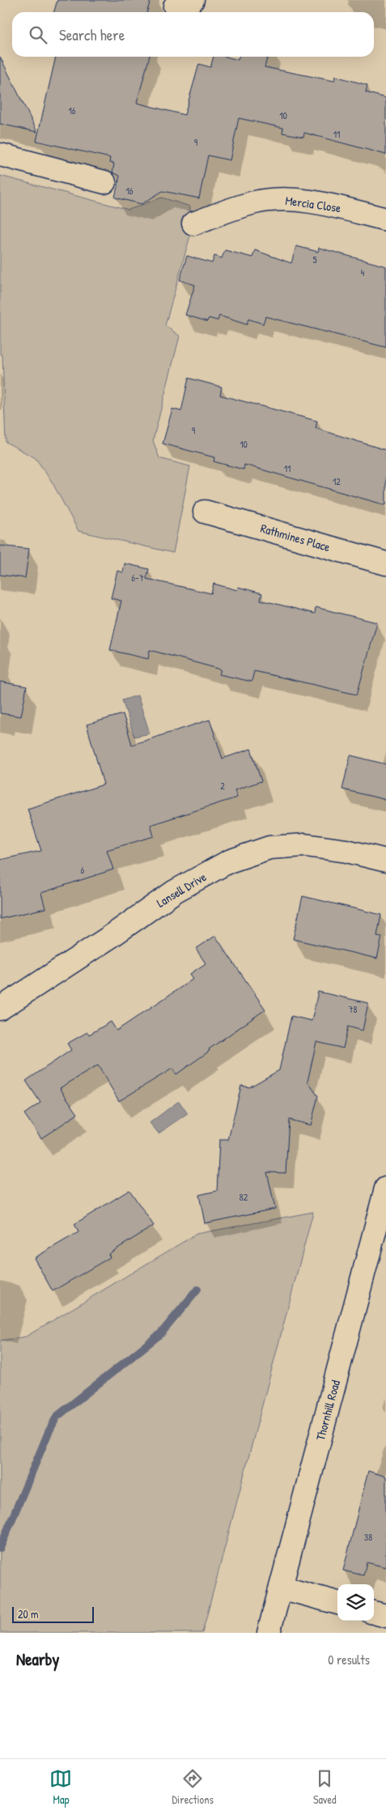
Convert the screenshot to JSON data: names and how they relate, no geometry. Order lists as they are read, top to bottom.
{
  "streets": {
    "street": [
      "Mercia Close",
      "Rathmines Place",
      "Lansell Drive",
      "Thornhill Road"
    ]
  },
  "house_numbers": [
    "16",
    "10",
    "11",
    "9",
    "16",
    "5",
    "4",
    "9",
    "10",
    "11",
    "12",
    "6-7",
    "2",
    "6",
    "78",
    "82",
    "38"
  ],
  "scale_bar": "20 m",
  "page": {
    "search": "Search here",
    "scale": "20 m",
    "heading": ["Nearby", "0 results"],
    "nav": ["Map", "Directions", "Saved"]
  }
}
